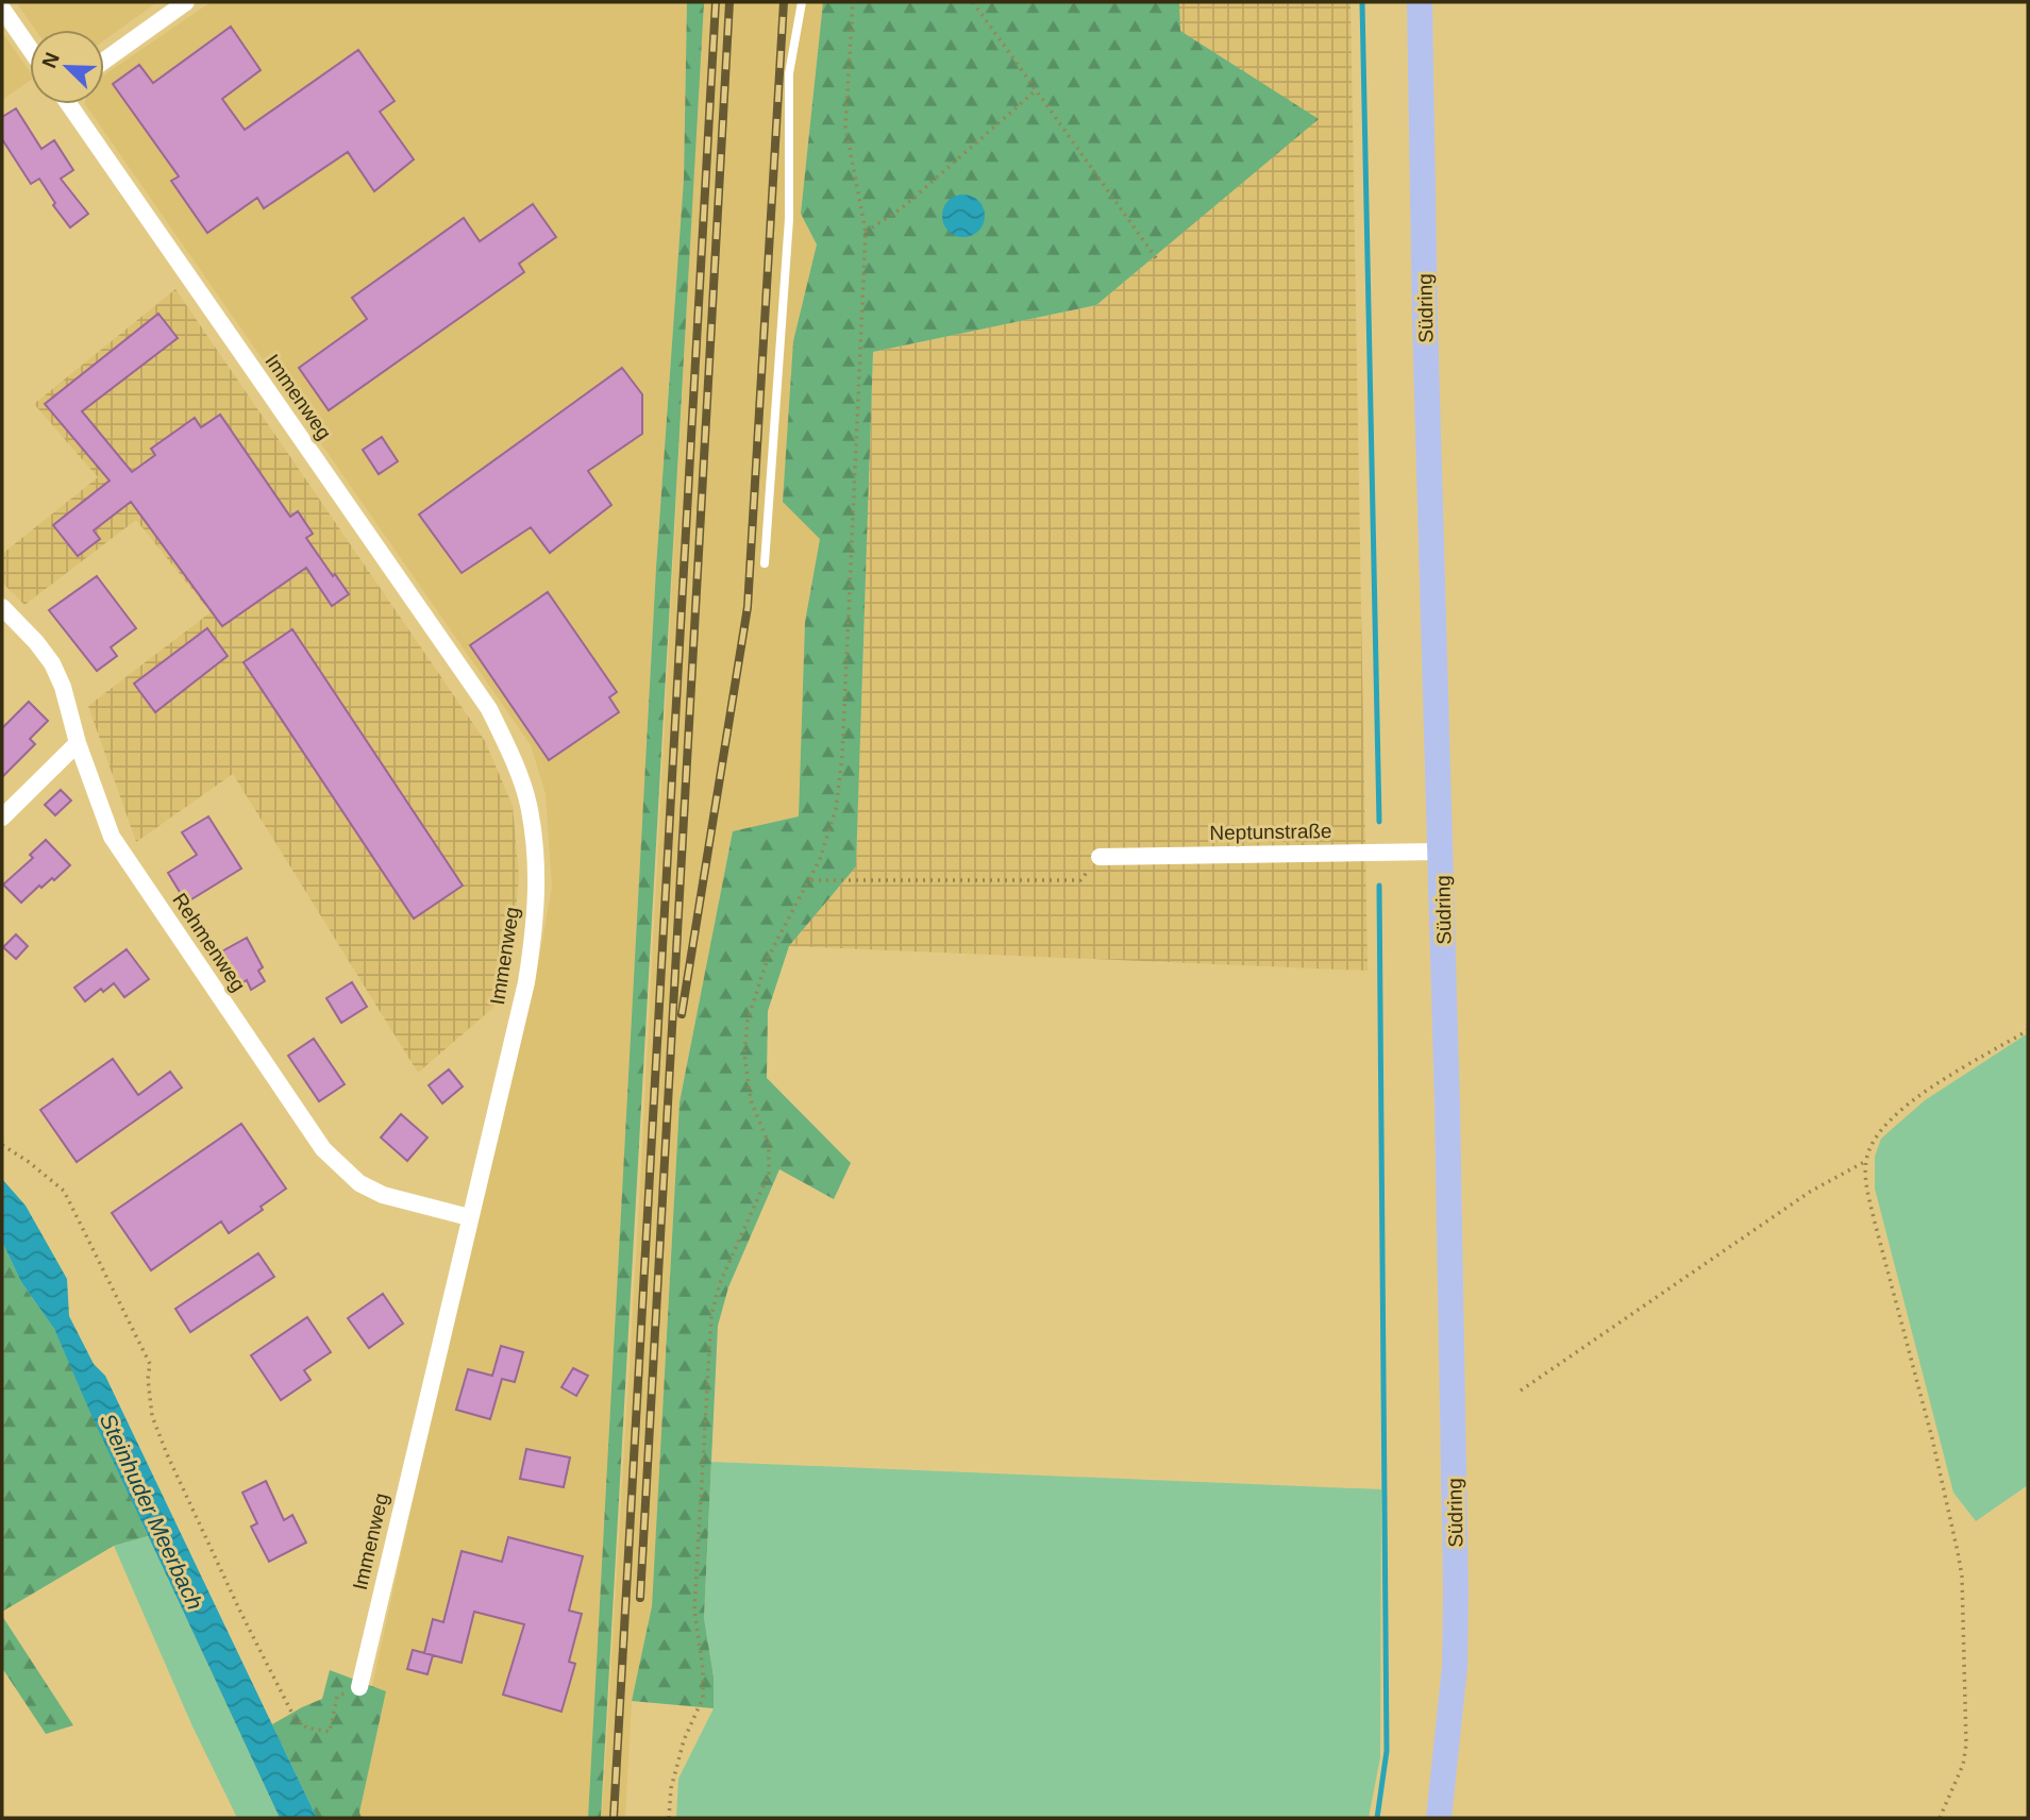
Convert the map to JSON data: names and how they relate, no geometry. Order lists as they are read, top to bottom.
{
  "streets": {
    "main road": ["Südring"],
    "street": ["Immenweg", "Neptunstraße", "Rehmenweg"]
  },
  "crossings": [
    ["Südring", "Neptunstraße"],
    ["Immenweg", "Rehmenweg"]
  ],
  "water": ["Steinhuder Meerbach"],
  "north": "top left"
}
